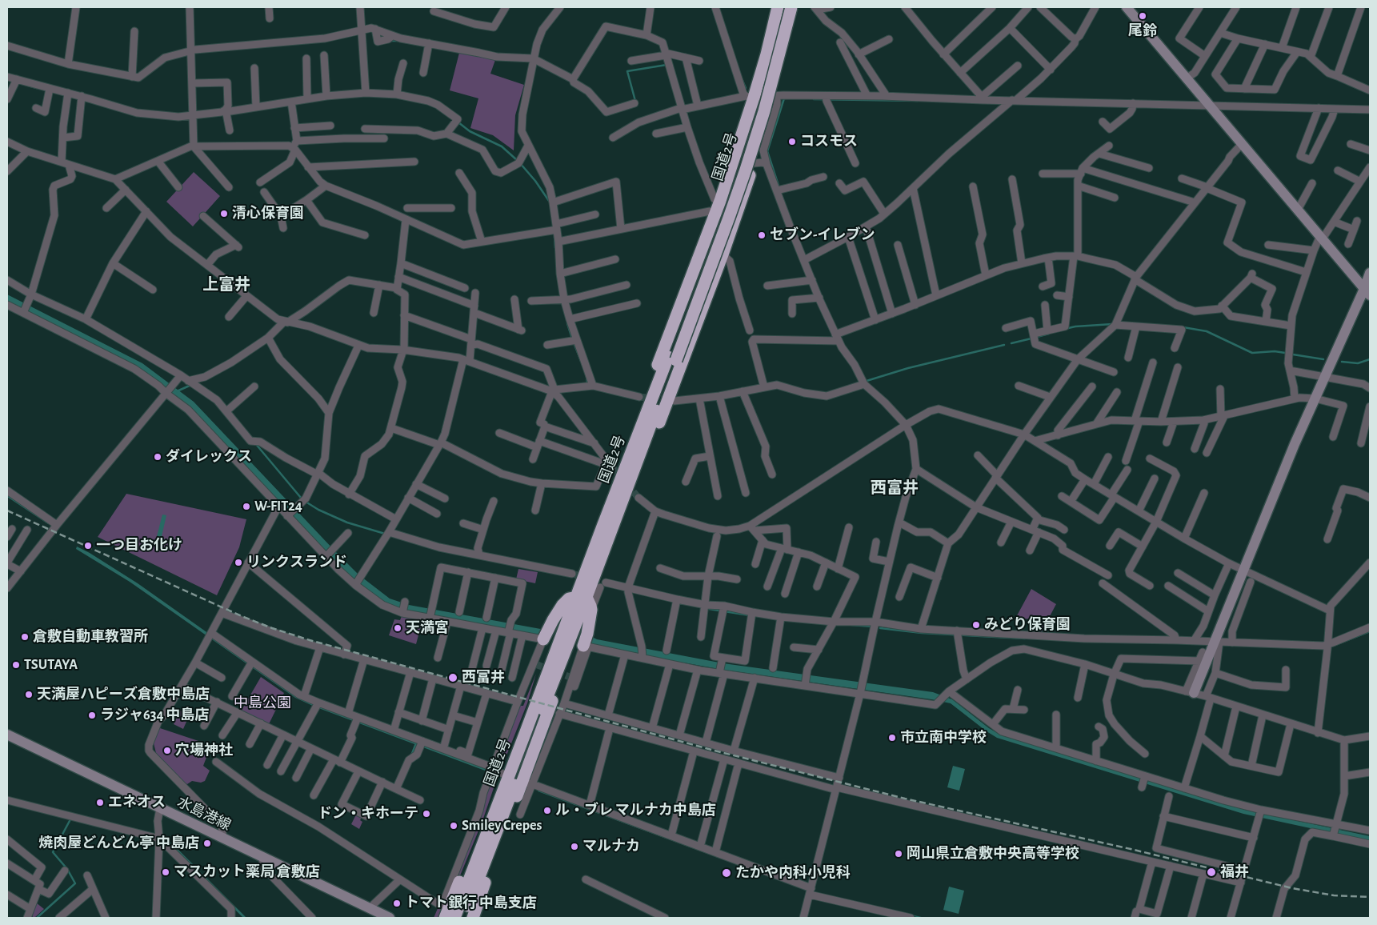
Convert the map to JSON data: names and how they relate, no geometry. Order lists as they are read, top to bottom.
{
  "streets": {
    "highway": ["国道2号"],
    "street": ["水島港線"]
  },
  "districts": ["上富井", "西富井"],
  "parks": ["中島公園"],
  "places": [
    "尾鈴",
    "コスモス",
    "清心保育園",
    "セブン-イレブン",
    "ダイレックス",
    "W-FIT24",
    "一つ目お化け",
    "リンクスランド",
    "みどり保育園",
    "天満宮",
    "倉敷自動車教習所",
    "TSUTAYA",
    "西富井",
    "天満屋ハピーズ倉敷中島店",
    "ラジャ634 中島店",
    "市立南中学校",
    "穴場神社",
    "エネオス",
    "ル・ブレ マルナカ中島店",
    "ドン・キホーテ",
    "Smiley Crepes",
    "焼肉屋どんどん亭 中島店",
    "マルナカ",
    "岡山県立倉敷中央高等学校",
    "マスカット薬局 倉敷店",
    "福井",
    "たかや内科小児科",
    "トマト銀行 中島支店"
  ]
}
